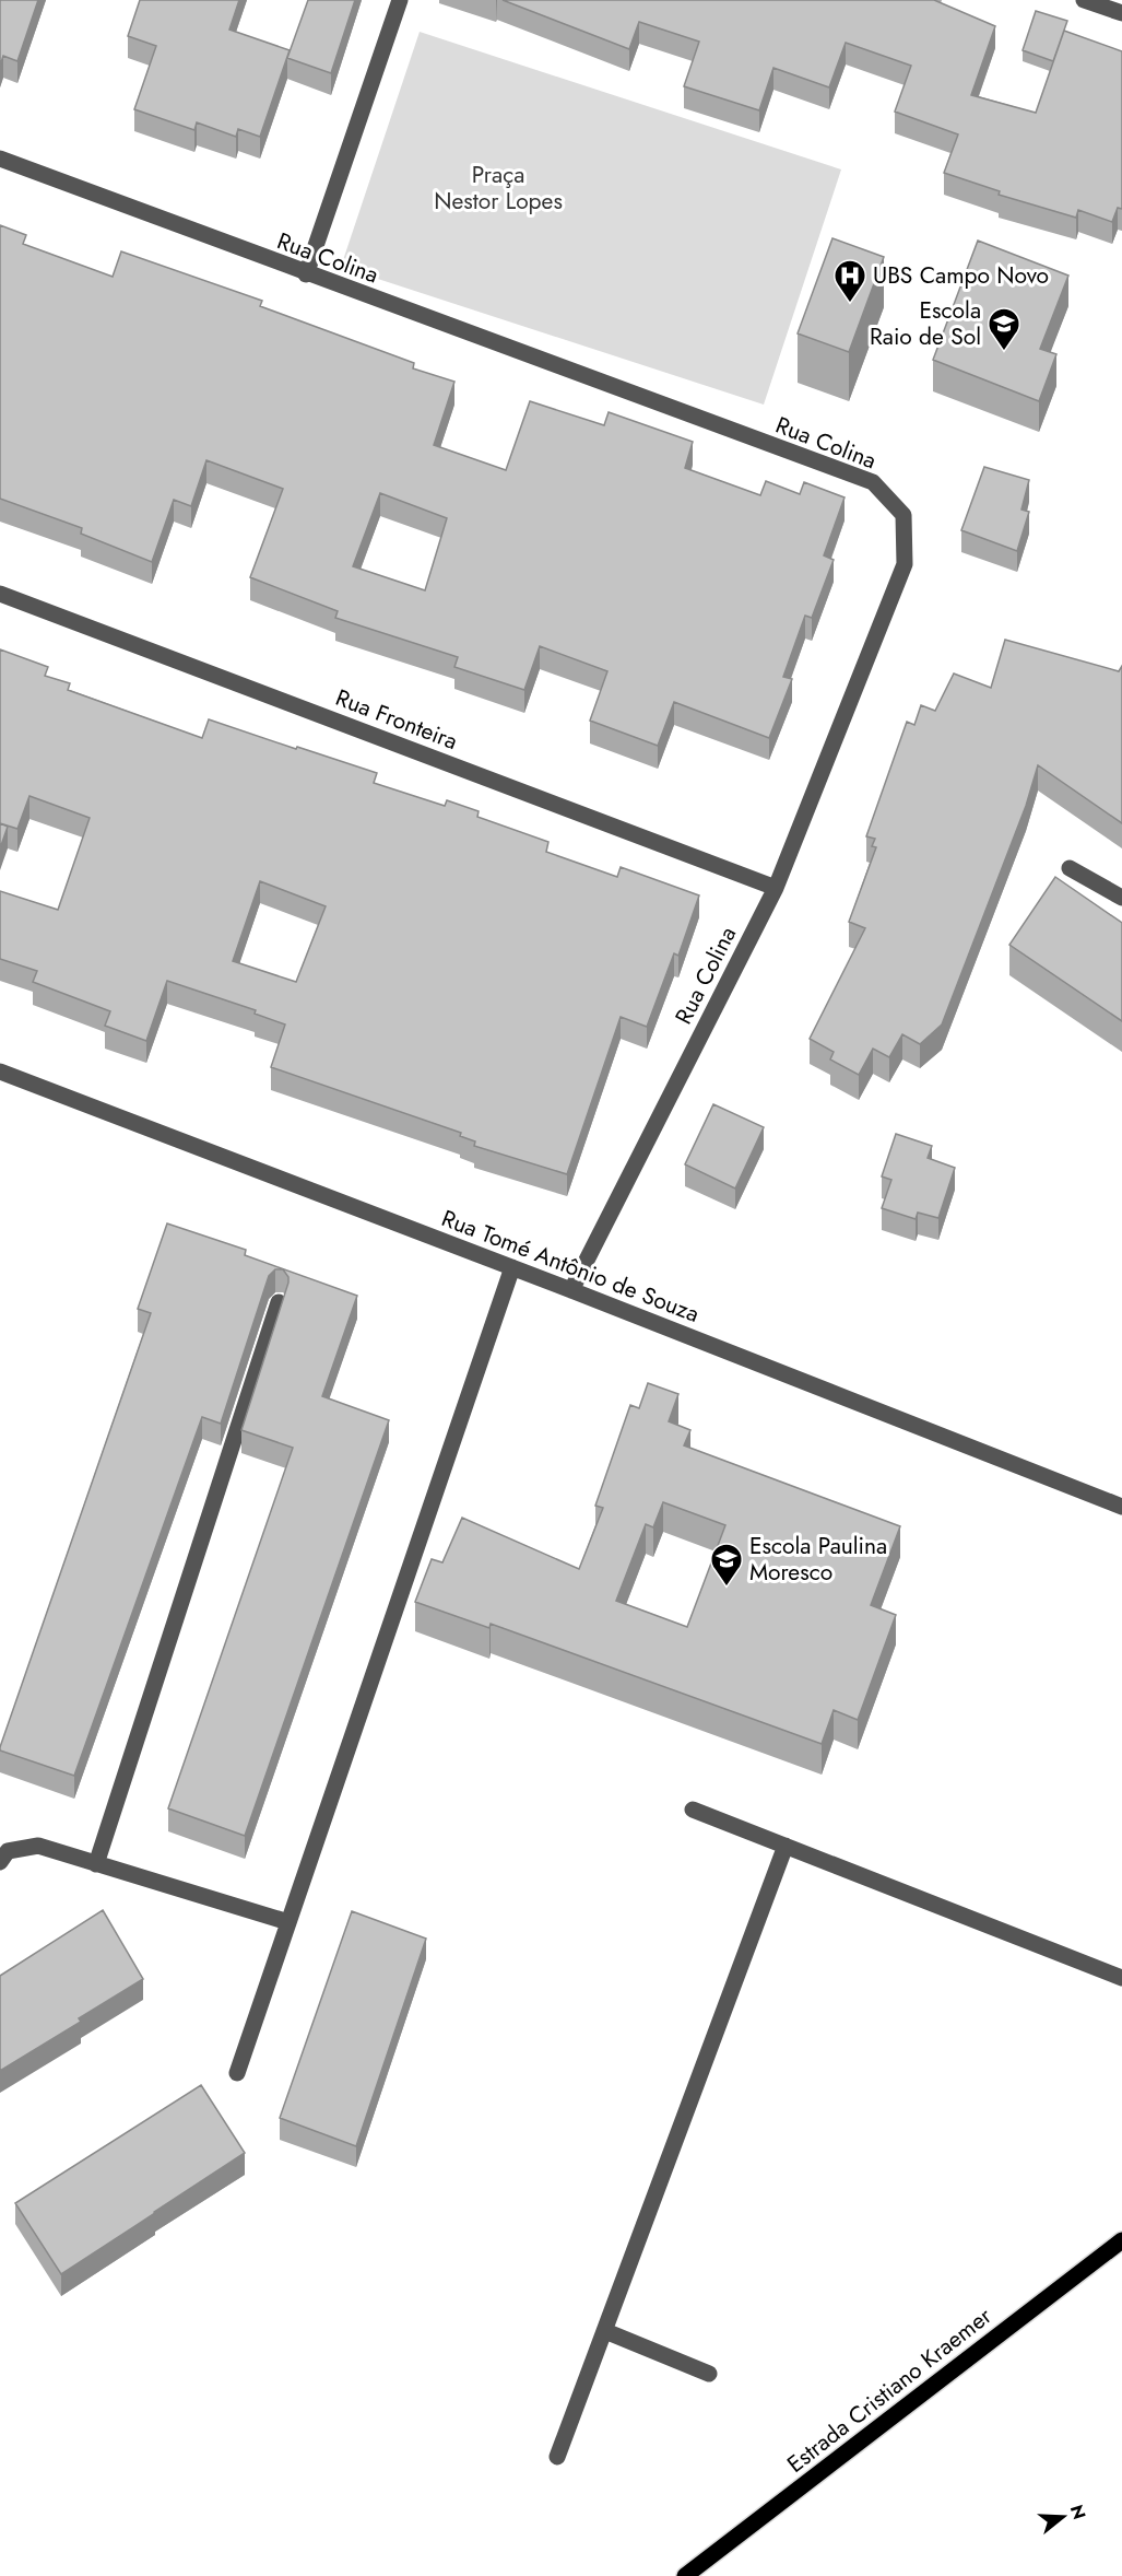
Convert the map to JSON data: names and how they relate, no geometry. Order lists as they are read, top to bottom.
{
  "streets": {
    "main road": ["Estrada Cristiano Kraemer"],
    "street": ["Rua Colina", "Rua Fronteira", "Rua Tomé Antônio de Souza"]
  },
  "crossings": [
    ["Rua Colina", "Rua Fronteira"],
    ["Rua Colina", "Rua Tomé Antônio de Souza"]
  ],
  "parks": ["Praça Nestor Lopes"],
  "places": {
    "hospital": ["UBS Campo Novo"],
    "school or university": ["Escola Raio de Sol", "Escola Paulina Moresco"]
  },
  "north": "right"
}
